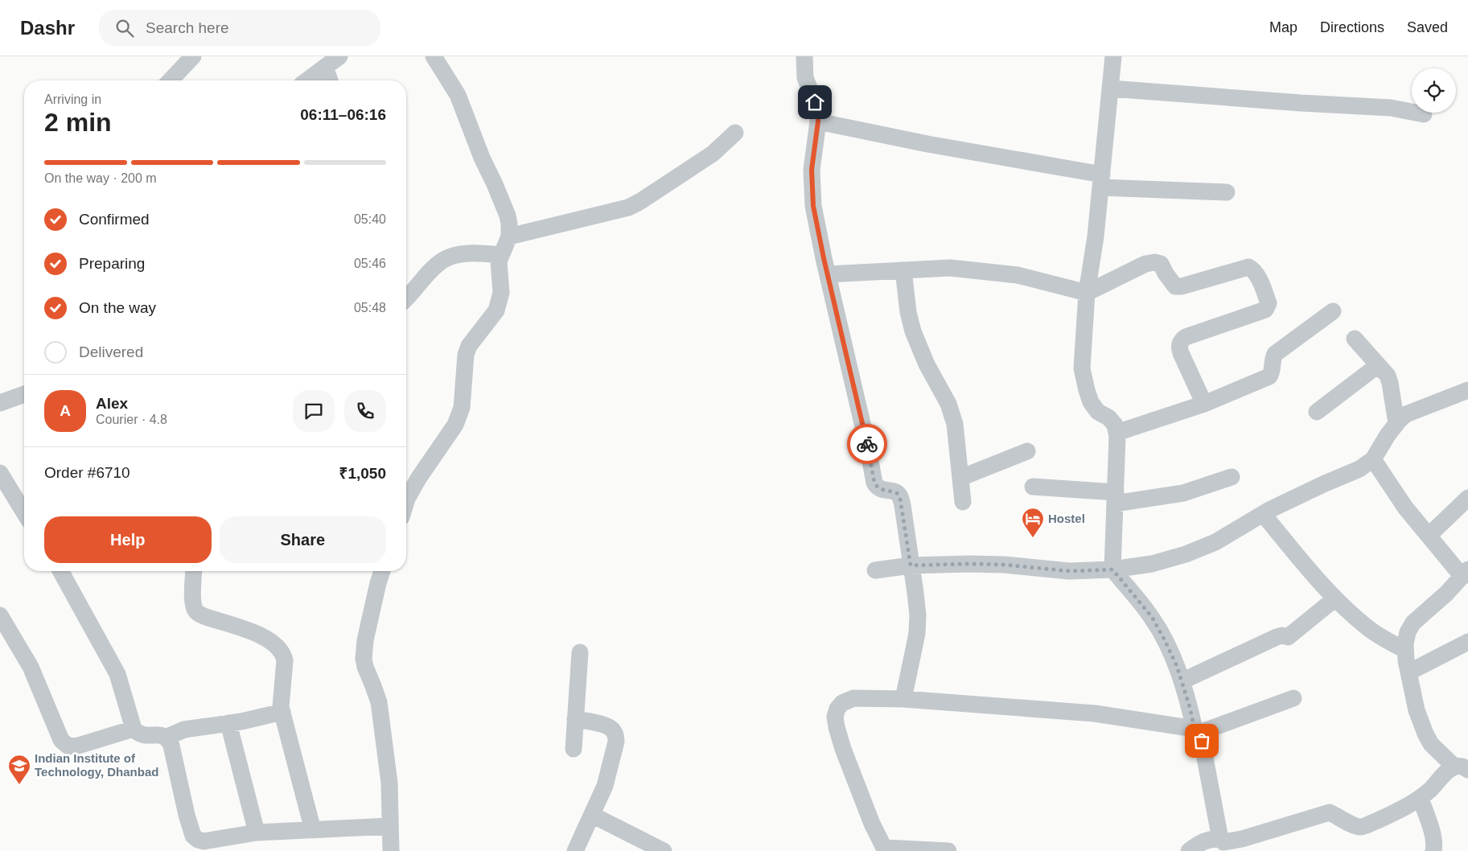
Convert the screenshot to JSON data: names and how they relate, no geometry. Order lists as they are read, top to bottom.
{
  "places": {
    "hotel": ["Hostel"],
    "school or university": ["Indian Institute of Technology, Dhanbad"]
  },
  "page": {
    "header": "Dashr",
    "search": "Search here",
    "nav": ["Map", "Directions", "Saved"],
    "heading": ["2 min", "Arriving in", "06:11–06:16"],
    "panel": [
      "Alex",
      "Courier · 4.8",
      "Order #6710",
      "₹1,050"
    ],
    "bar": "On the way · 200 m",
    "list": [
      ["Confirmed", "05:40"],
      ["Preparing", "05:46"],
      ["On the way", "05:48"],
      "Delivered"
    ],
    "round": "A",
    "buttons": ["Help", "Share"]
  }
}
